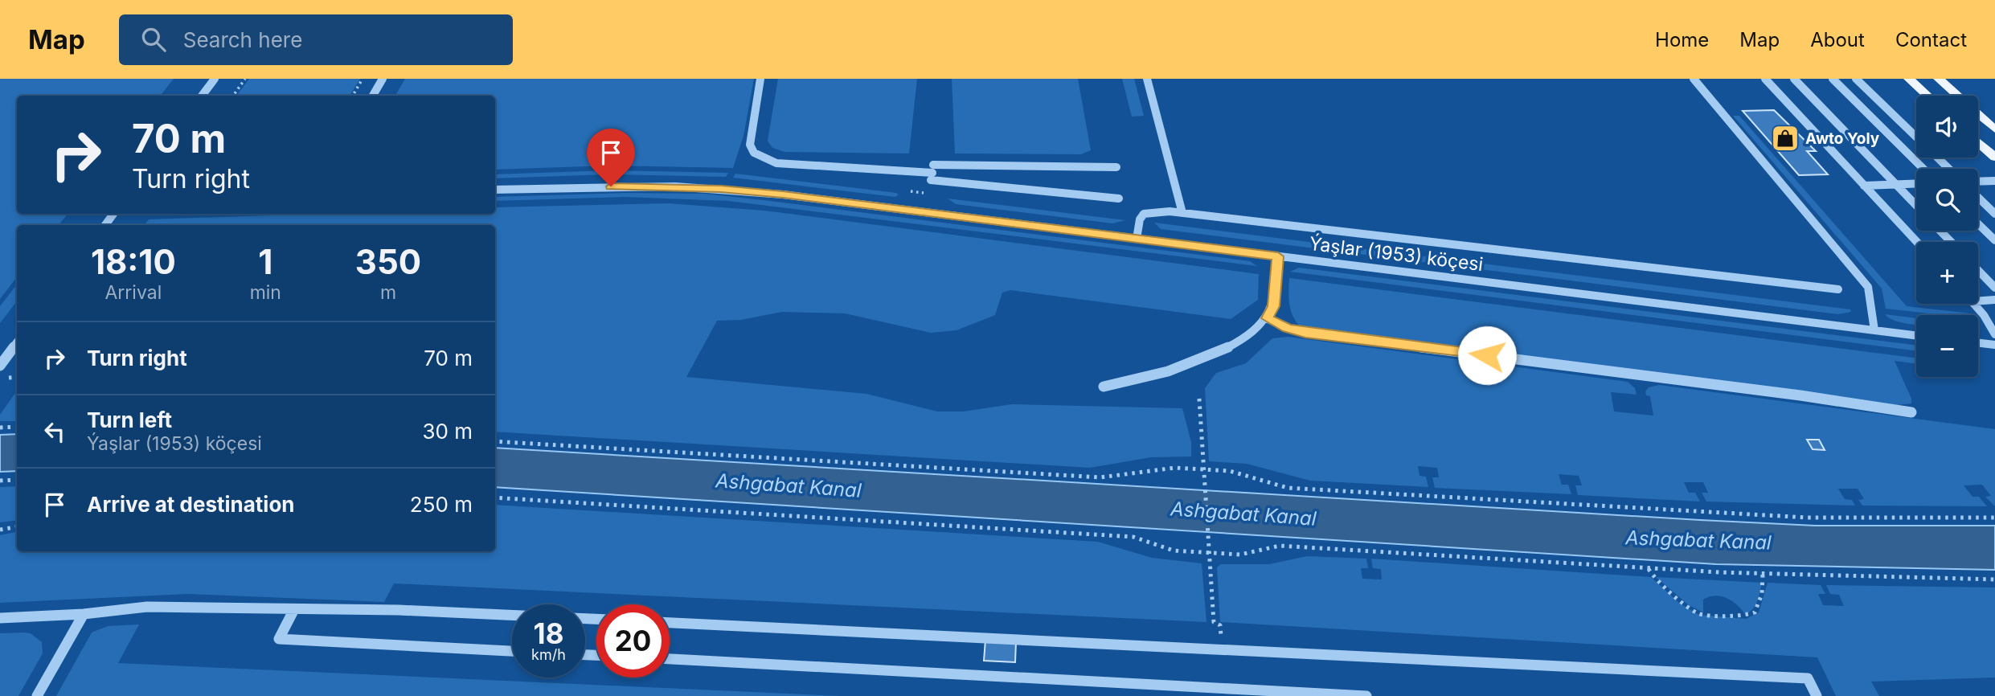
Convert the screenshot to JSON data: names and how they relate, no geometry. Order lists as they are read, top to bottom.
{
  "streets": {
    "street": ["Ýaşlar (1953) köçesi"]
  },
  "water": ["Ashgabat Kanal"],
  "places": {
    "shop": ["Awto Yoly"]
  },
  "page": {
    "header": "Map",
    "search": "Search here",
    "nav": [
      "Home",
      "Map",
      "About",
      "Contact"
    ],
    "map_buttons": ["+", "−"],
    "turn": ["70 m", "Turn right"],
    "eta": [
      "18:10",
      "Arrival",
      "1",
      "min",
      "350",
      "m"
    ],
    "list": [
      {
        "name": "Turn right",
        "value": "70 m"
      },
      {
        "name": "Turn left",
        "note": "Ýaşlar (1953) köçesi",
        "value": "30 m"
      },
      {
        "name": "Arrive at destination",
        "value": "250 m"
      }
    ],
    "speed": "18 km/h",
    "limit": "20"
  }
}
